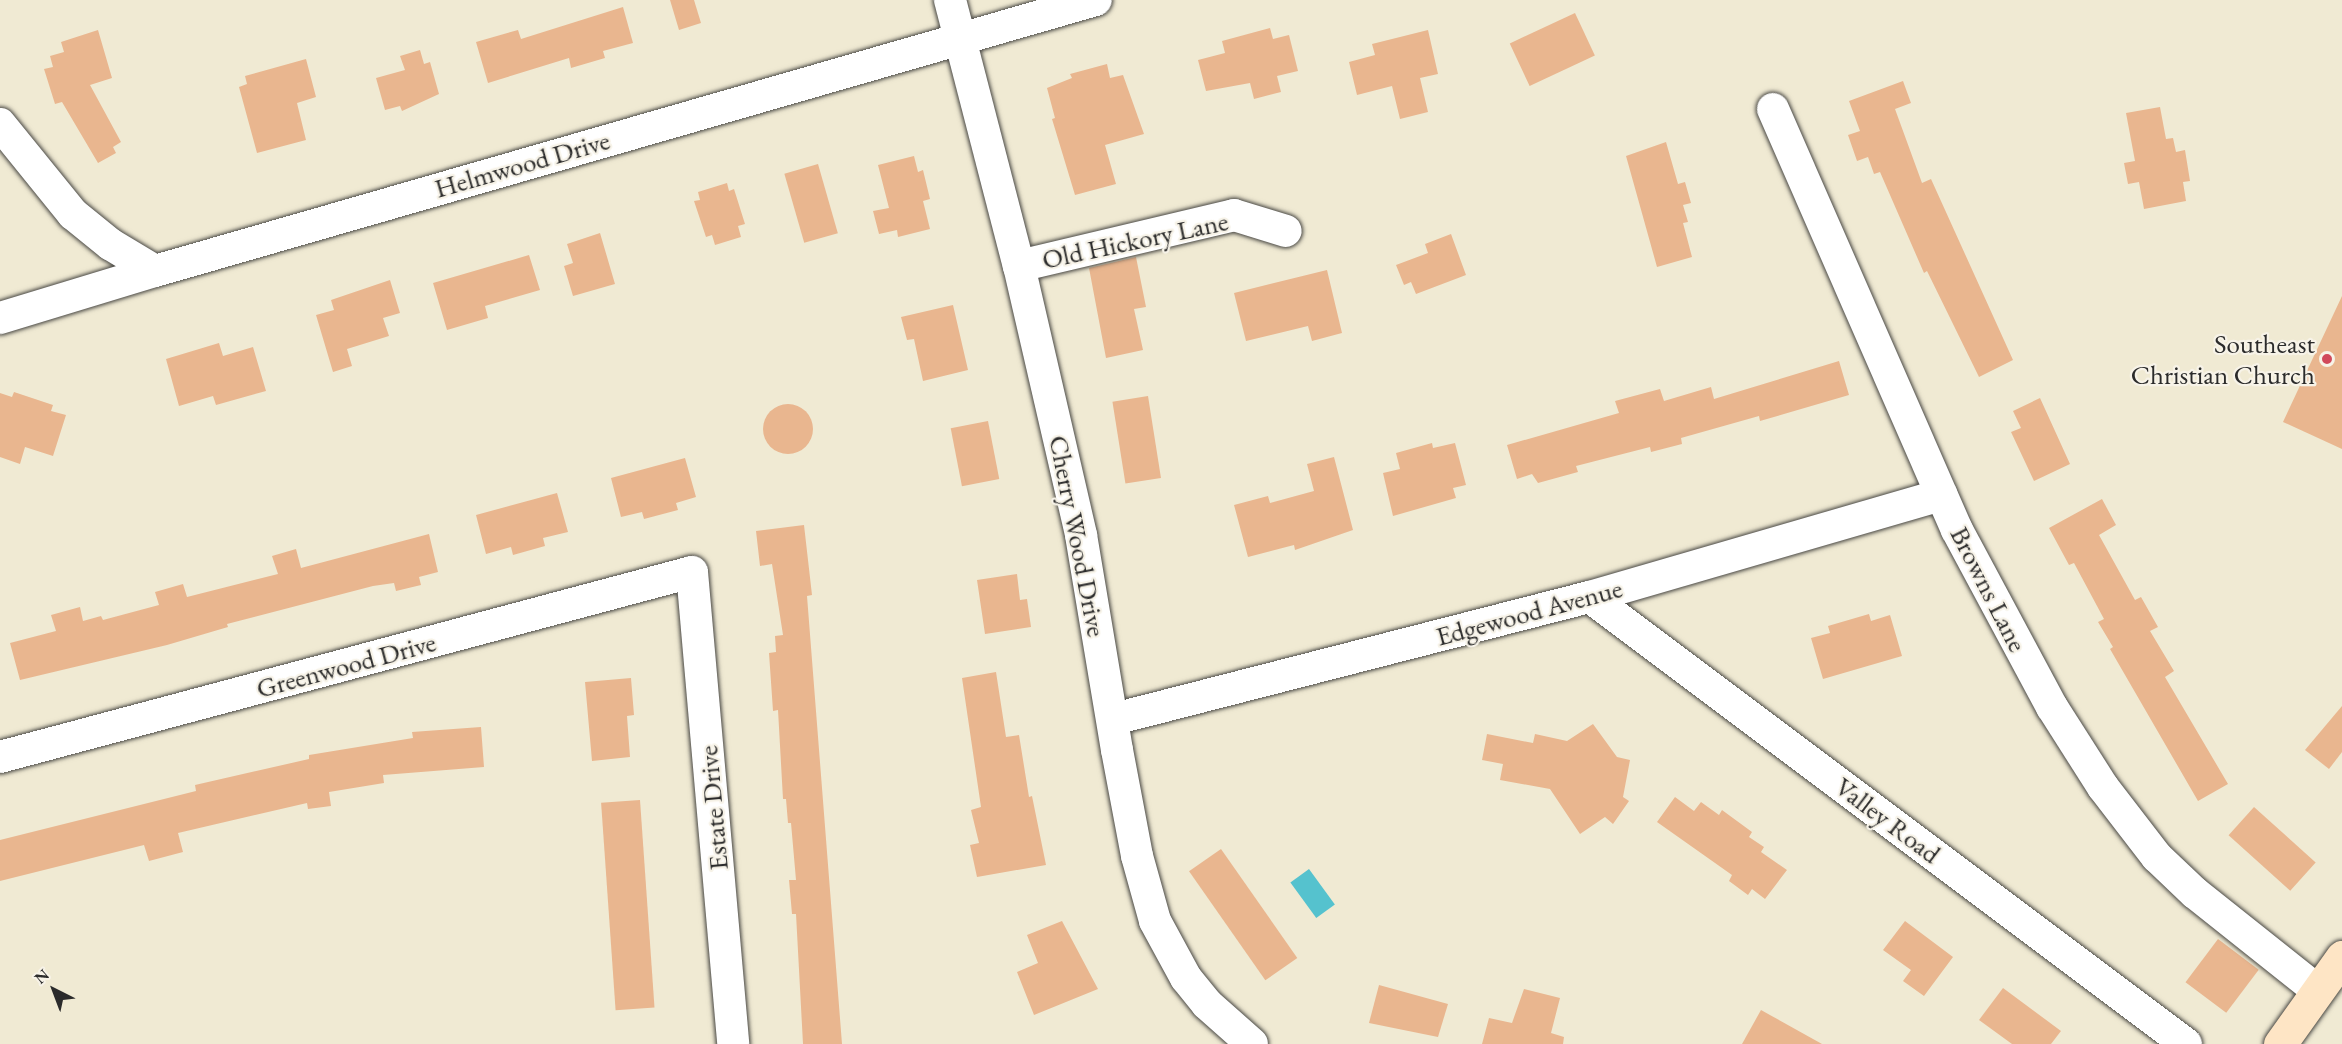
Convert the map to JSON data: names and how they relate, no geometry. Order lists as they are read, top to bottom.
{
  "streets": {
    "street": [
      "Helmwood Drive",
      "Old Hickory Lane",
      "Cherry Wood Drive",
      "Browns Lane",
      "Edgewood Avenue",
      "Greenwood Drive",
      "Estate Drive",
      "Valley Road"
    ]
  },
  "crossings": [
    ["Helmwood Drive", "Cherry Wood Drive"],
    ["Old Hickory Lane", "Cherry Wood Drive"],
    ["Cherry Wood Drive", "Edgewood Avenue"],
    ["Browns Lane", "Edgewood Avenue"],
    ["Edgewood Avenue", "Valley Road"],
    ["Greenwood Drive", "Estate Drive"]
  ],
  "places": ["Southeast Christian Church"],
  "north": "top left"
}
